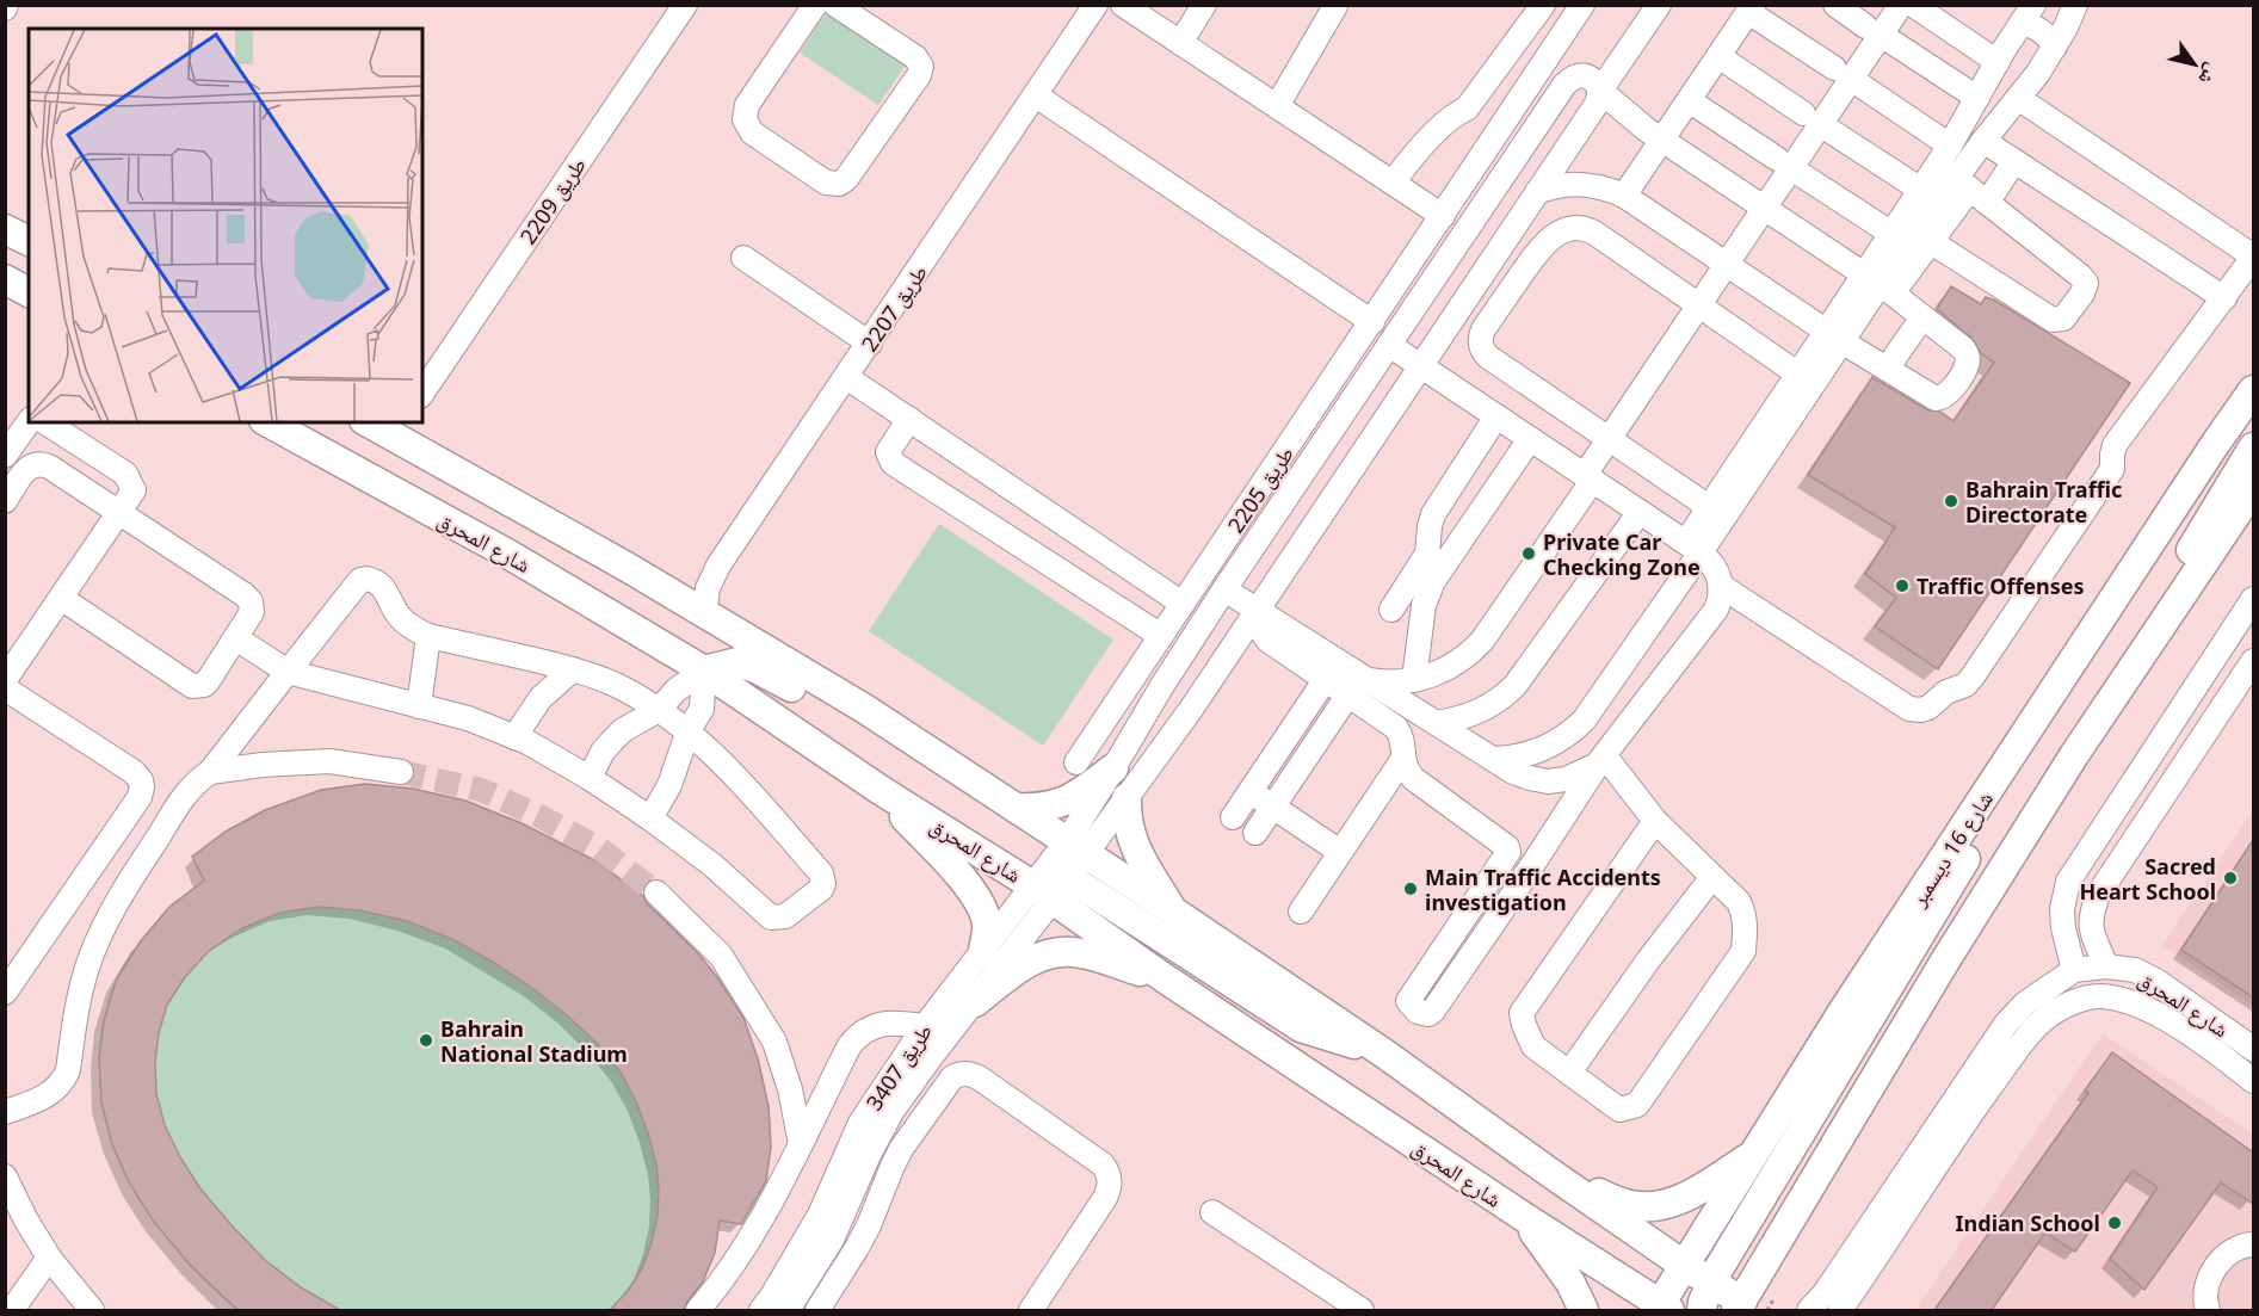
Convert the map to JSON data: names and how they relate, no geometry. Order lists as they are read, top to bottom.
{
  "streets": {
    "main road": ["شارع المحرق", "شارع 16 ديسمبر"],
    "street": [
      "طريق 2209",
      "طريق 2207",
      "طريق 2205",
      "طريق 3407"
    ]
  },
  "crossings": [
    ["شارع المحرق", "شارع 16 ديسمبر"],
    ["شارع المحرق", "طريق 3407"]
  ],
  "places": [
    "Bahrain Traffic Directorate",
    "Private Car Checking Zone",
    "Traffic Offenses",
    "Sacred Heart School",
    "Main Traffic Accidents investigation",
    "Bahrain National Stadium",
    "Indian School"
  ],
  "north": "bottom right"
}
